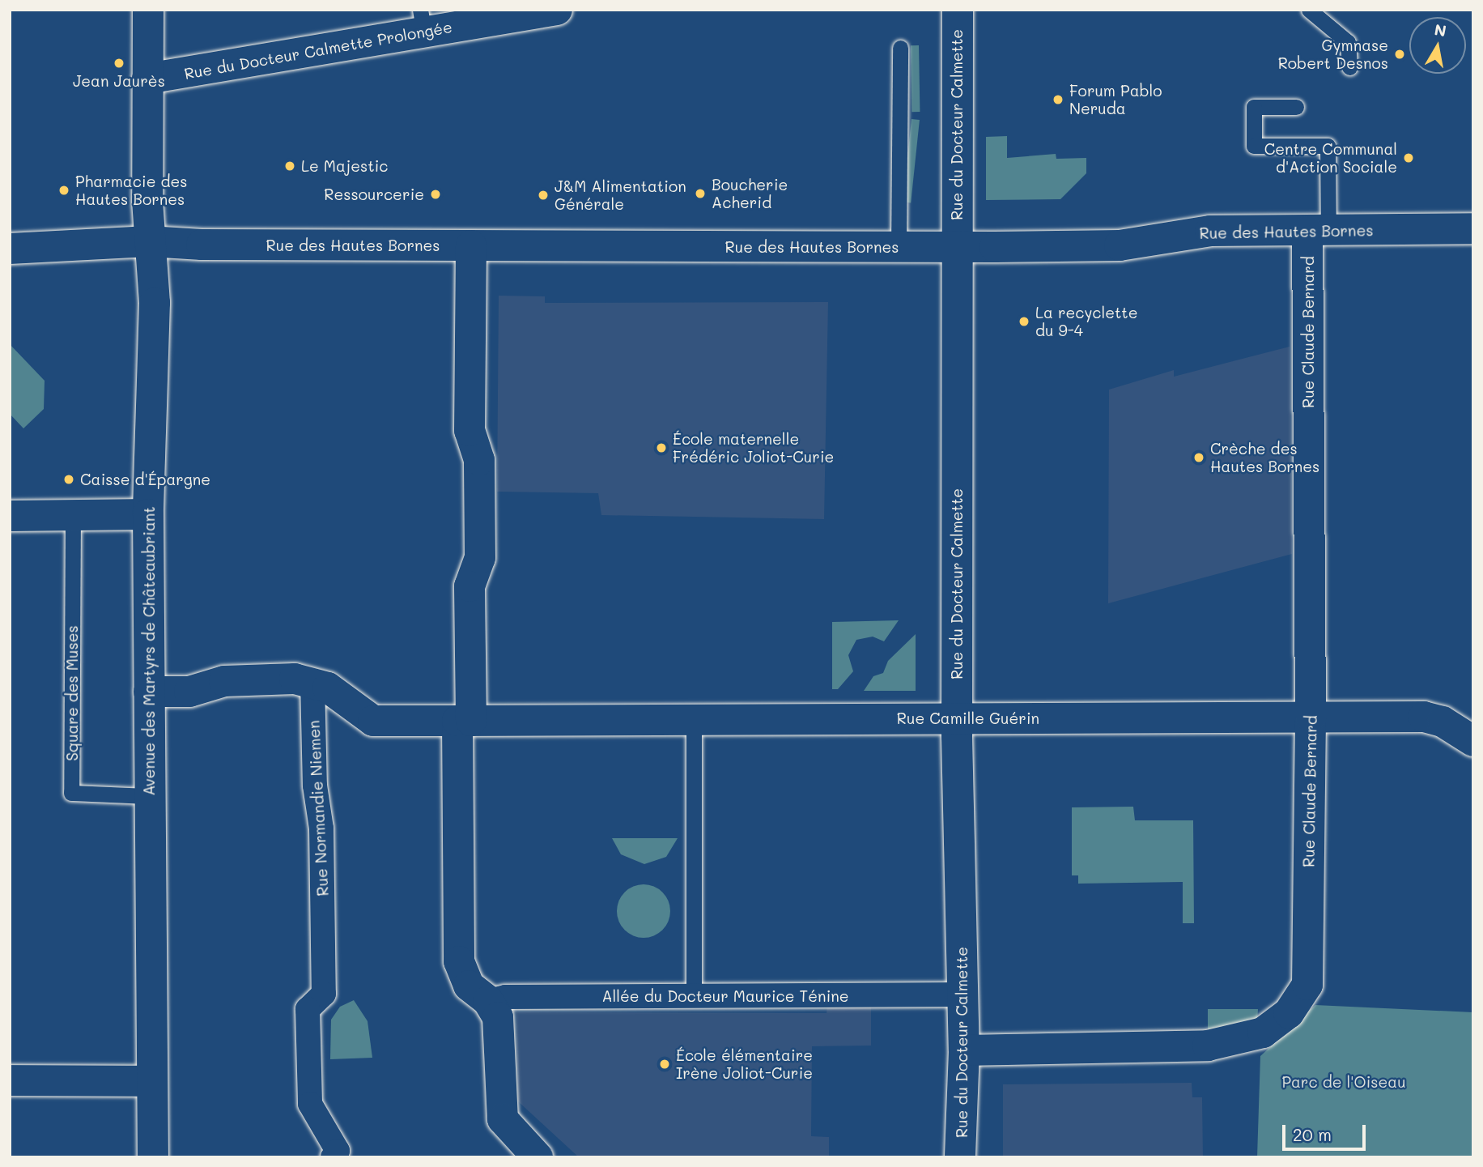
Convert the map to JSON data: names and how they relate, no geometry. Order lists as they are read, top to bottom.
{
  "streets": {
    "street": [
      "Rue du Docteur Calmette Prolongée",
      "Rue du Docteur Calmette",
      "Rue des Hautes Bornes",
      "Rue Claude Bernard",
      "Avenue des Martyrs de Châteaubriant",
      "Rue Camille Guérin",
      "Rue Normandie Niemen",
      "Allée du Docteur Maurice Ténine"
    ],
    "lane": ["Square des Muses"]
  },
  "crossings": [
    ["Rue du Docteur Calmette Prolongée", "Avenue des Martyrs de Châteaubriant"],
    ["Rue du Docteur Calmette", "Rue des Hautes Bornes"],
    ["Rue du Docteur Calmette", "Rue Claude Bernard"],
    ["Rue du Docteur Calmette", "Rue Camille Guérin"],
    ["Rue du Docteur Calmette", "Allée du Docteur Maurice Ténine"],
    ["Rue des Hautes Bornes", "Rue Claude Bernard"],
    ["Rue des Hautes Bornes", "Avenue des Martyrs de Châteaubriant"],
    ["Rue Claude Bernard", "Rue Camille Guérin"],
    ["Avenue des Martyrs de Châteaubriant", "Square des Muses"],
    ["Rue Camille Guérin", "Rue Normandie Niemen"]
  ],
  "parks": ["Parc de l'Oiseau"],
  "places": [
    "Gymnase Robert Desnos",
    "Jean Jaurès",
    "Forum Pablo Neruda",
    "Centre Communal d'Action Sociale",
    "Le Majestic",
    "Pharmacie des Hautes Bornes",
    "Boucherie Acherid",
    "Ressourcerie",
    "J&M Alimentation Générale",
    "La recyclette du 9-4",
    "École maternelle Frédéric Joliot-Curie",
    "Crèche des Hautes Bornes",
    "Caisse d'Épargne",
    "École élémentaire Irène Joliot-Curie"
  ],
  "scale_bar": "20 m",
  "north": "top"
}
